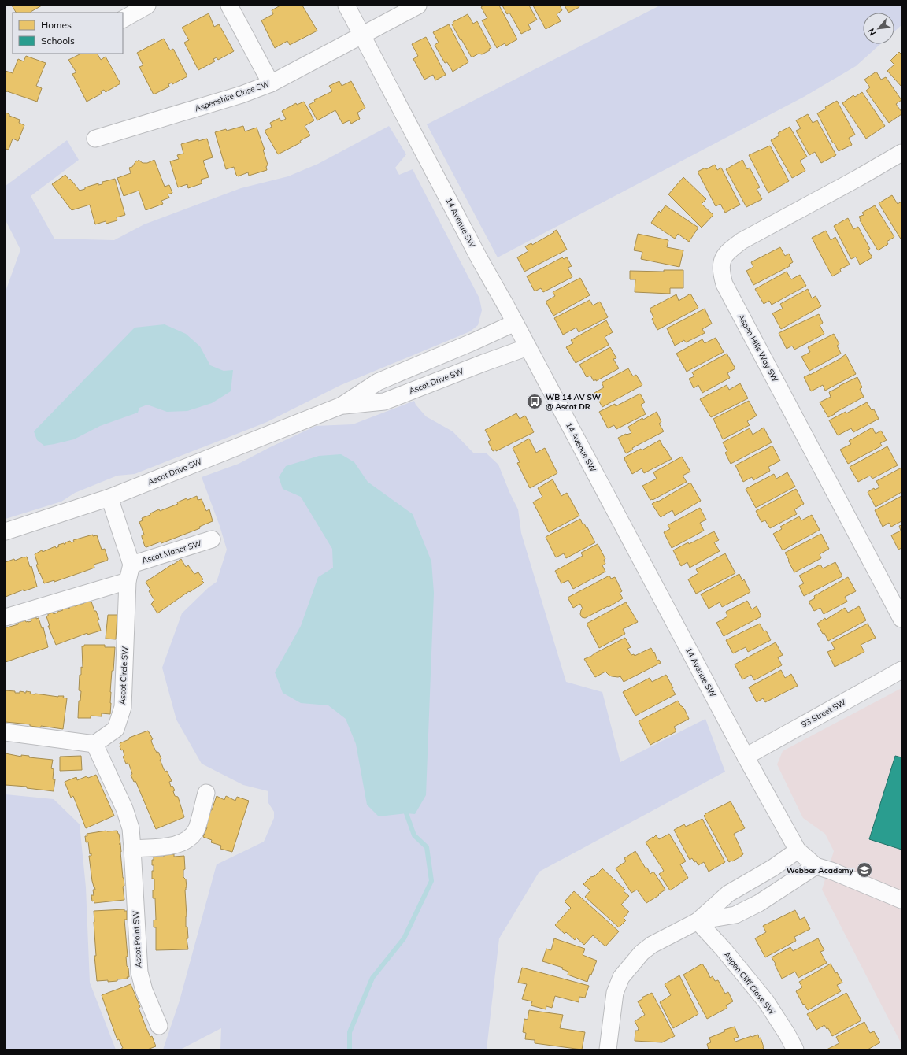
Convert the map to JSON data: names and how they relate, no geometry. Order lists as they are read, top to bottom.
{
  "streets": {
    "street": [
      "Aspenshire Close SW",
      "14 Avenue SW",
      "Aspen Hills Way SW",
      "Ascot Drive SW",
      "Ascot Manor SW",
      "Ascot Circle SW",
      "93 Street SW",
      "Ascot Point SW",
      "Aspen Cliff Close SW"
    ]
  },
  "crossings": [
    ["Aspenshire Close SW", "14 Avenue SW"],
    ["14 Avenue SW", "Ascot Drive SW"],
    ["14 Avenue SW", "93 Street SW"],
    ["Ascot Manor SW", "Ascot Circle SW"],
    ["Ascot Circle SW", "Ascot Point SW"]
  ],
  "places": {
    "bus stop": ["WB 14 AV SW @ Ascot DR"],
    "school or university": ["Webber Academy"]
  },
  "legend": ["Homes", "Schools"],
  "north": "bottom left"
}
